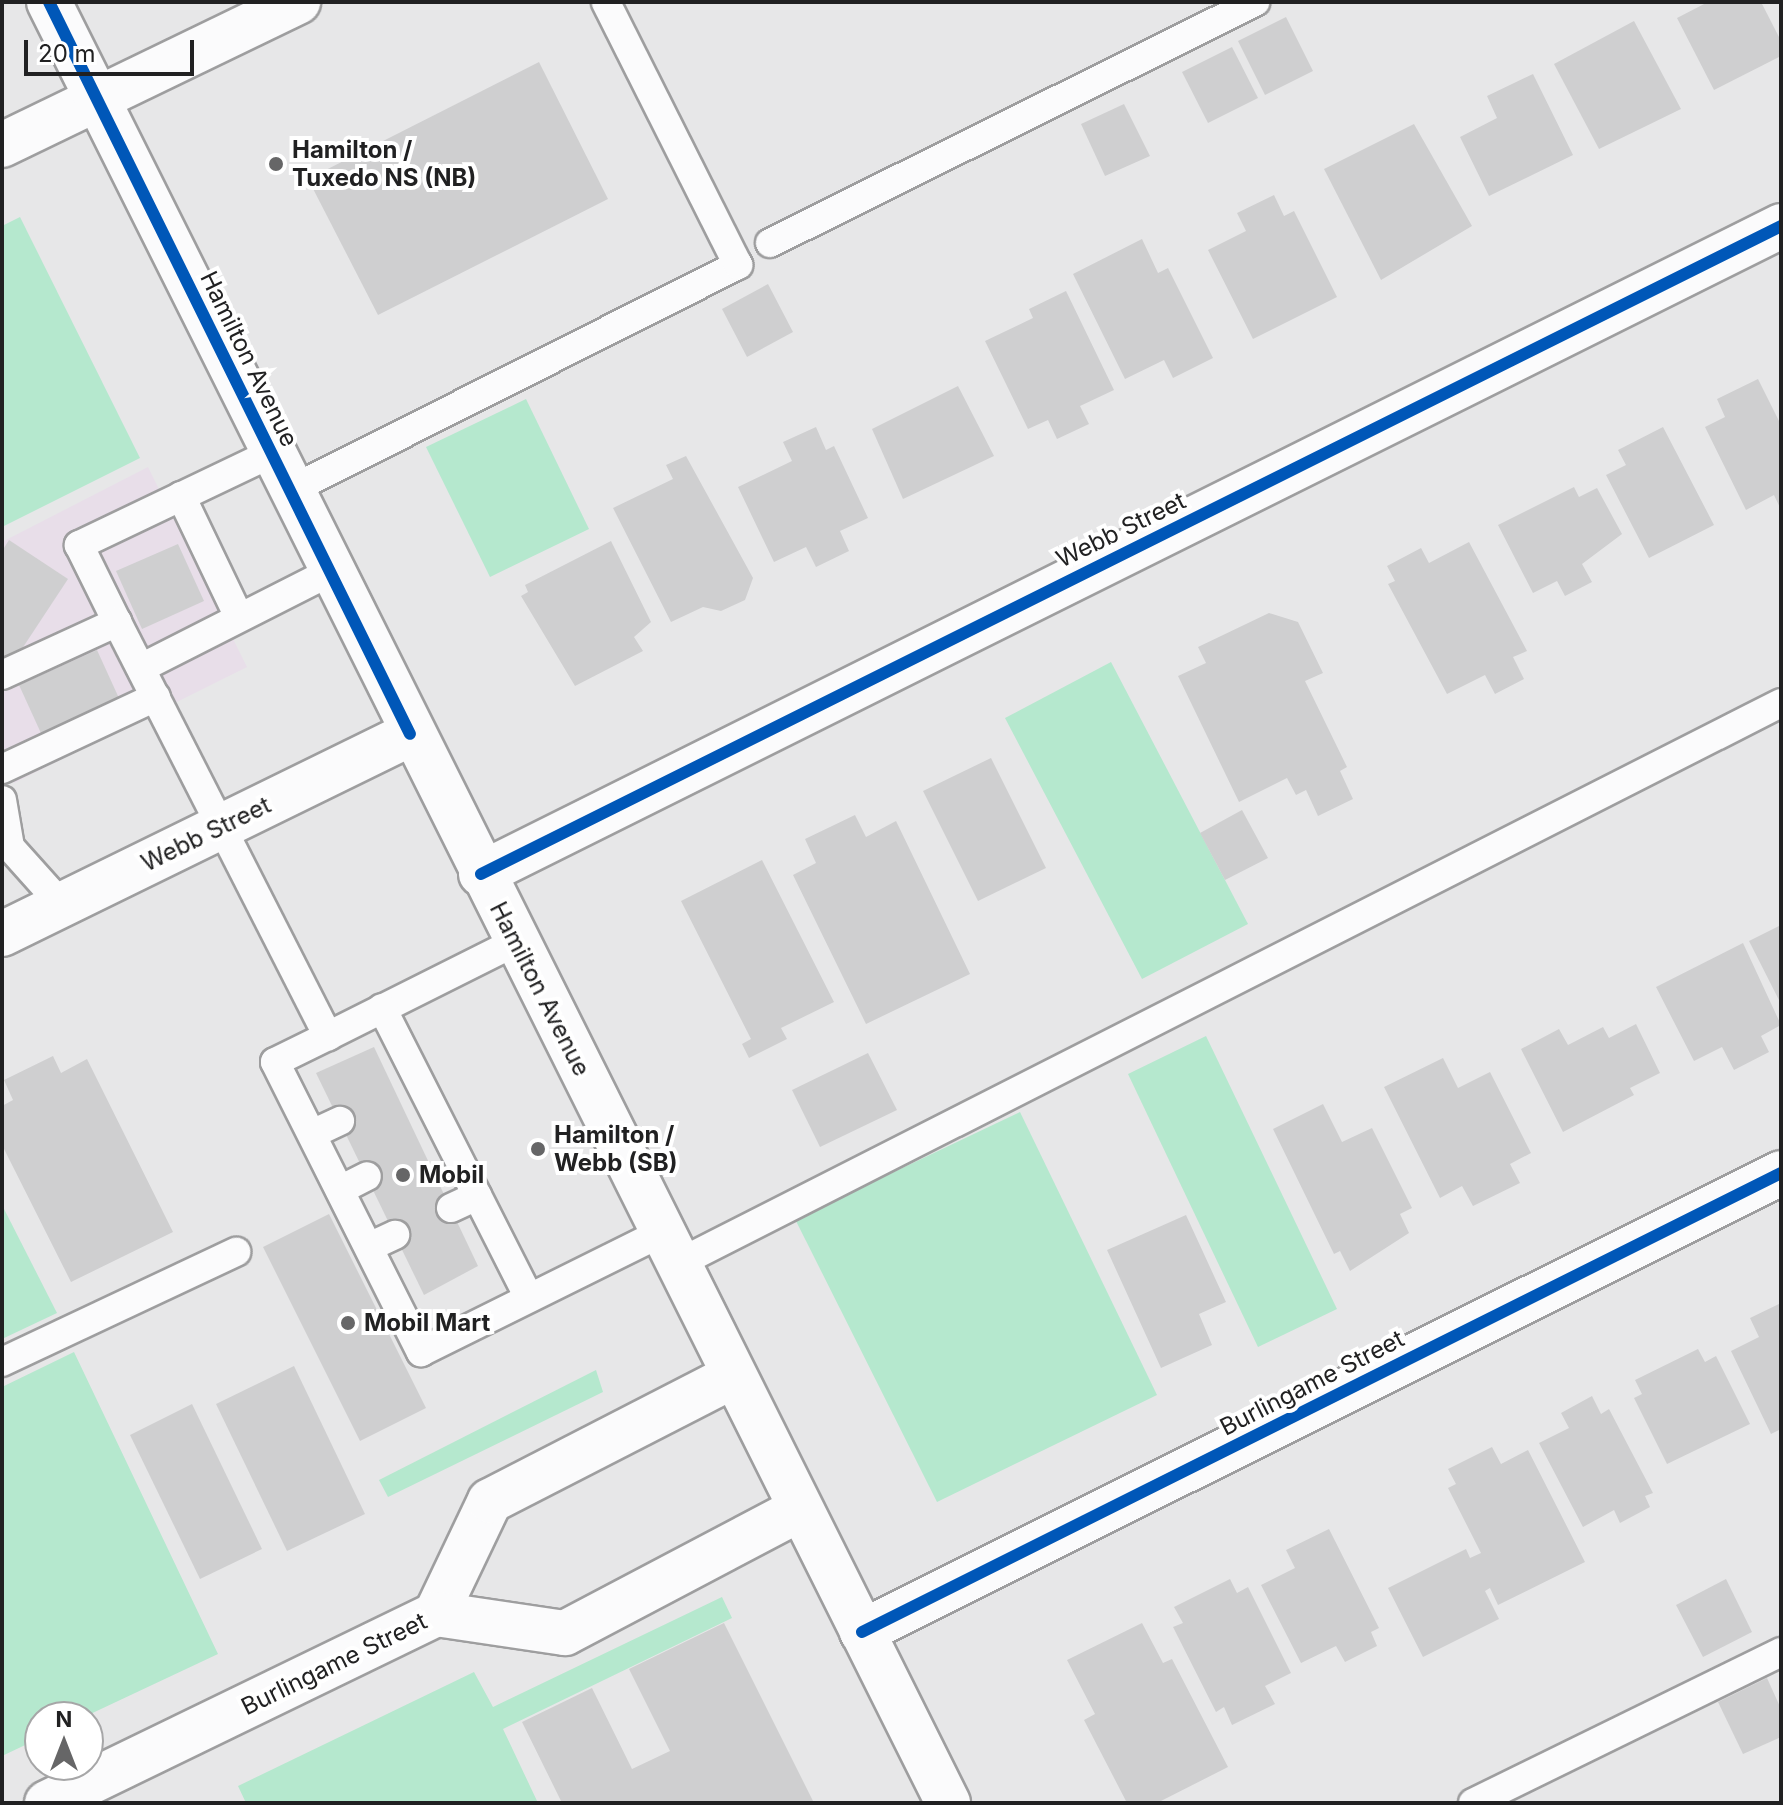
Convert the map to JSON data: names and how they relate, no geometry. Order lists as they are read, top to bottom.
{
  "streets": {
    "street": ["Hamilton Avenue", "Webb Street", "Burlingame Street"]
  },
  "crossings": [
    ["Hamilton Avenue", "Webb Street"],
    ["Hamilton Avenue", "Burlingame Street"]
  ],
  "places": [
    "Hamilton / Tuxedo NS (NB)",
    "Hamilton / Webb (SB)",
    "Mobil",
    "Mobil Mart"
  ],
  "scale_bar": "20 m",
  "north": "top"
}
